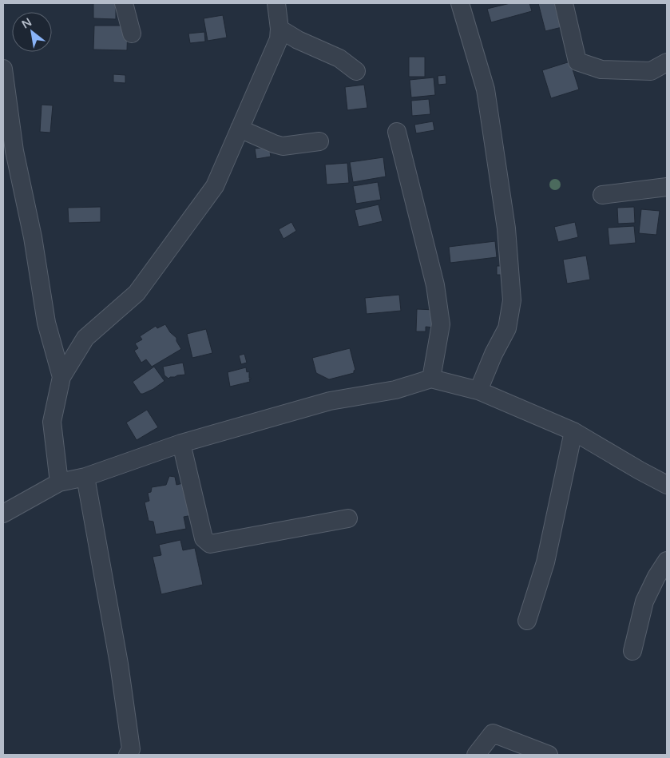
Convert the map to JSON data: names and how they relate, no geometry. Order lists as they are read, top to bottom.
{
  "north": "top left"
}
